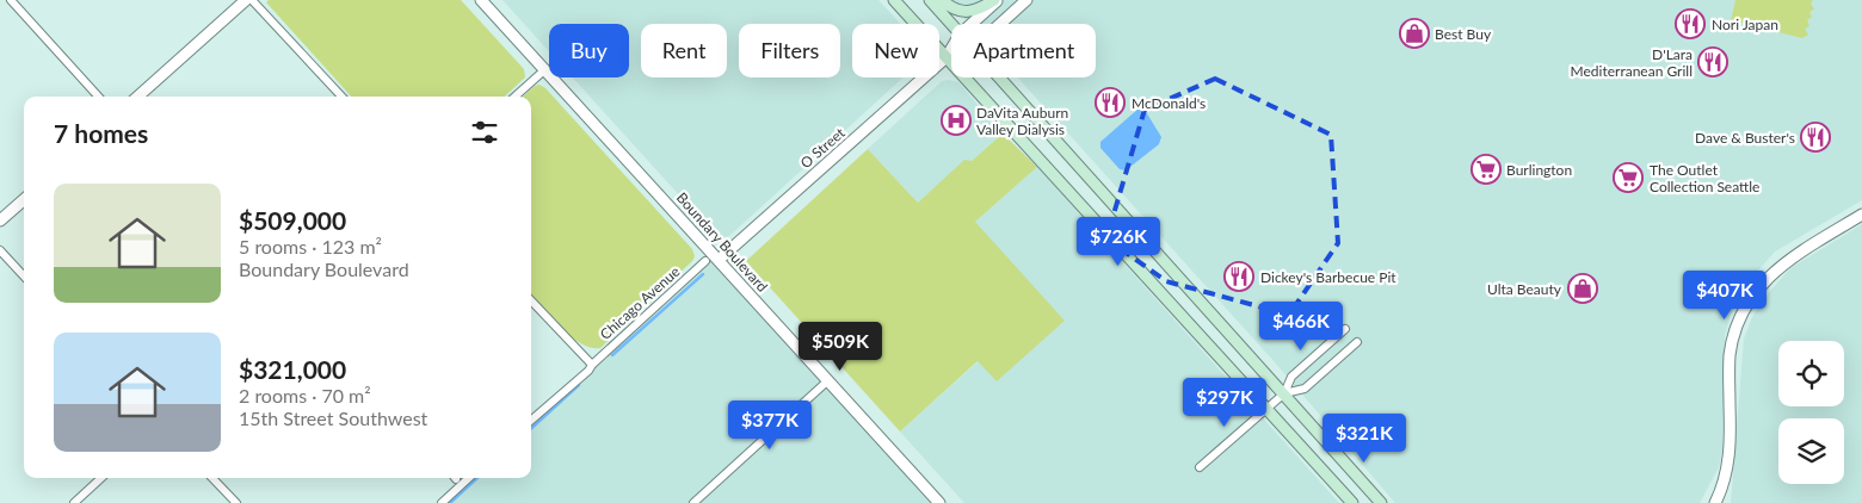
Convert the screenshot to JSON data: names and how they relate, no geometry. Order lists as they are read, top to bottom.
{
  "streets": {
    "street": ["O Street", "Boundary Boulevard", "Chicago Avenue"]
  },
  "crossings": [
    ["O Street", "Boundary Boulevard"]
  ],
  "places": {
    "restaurant": [
      "Nori Japan",
      "D'Lara Mediterranean Grill",
      "McDonald's",
      "Dave & Buster's",
      "Dickey's Barbecue Pit"
    ],
    "shop": ["Best Buy", "Ulta Beauty"],
    "hospital": ["DaVita Auburn Valley Dialysis"],
    "supermarket": ["Burlington", "The Outlet Collection Seattle"]
  },
  "page": {
    "chip": [
      "Buy",
      "Rent",
      "Filters",
      "New",
      "Apartment"
    ],
    "heading": "7 homes",
    "list": [
      {
        "name": "$509,000",
        "note": "5 rooms · 123 m² · Boundary Boulevard"
      },
      {
        "name": "$321,000",
        "note": "2 rooms · 70 m² · 15th Street Southwest"
      }
    ],
    "price": [
      "$726K",
      "$407K",
      "$466K",
      "$509K",
      "$297K",
      "$377K",
      "$321K"
    ]
  }
}
